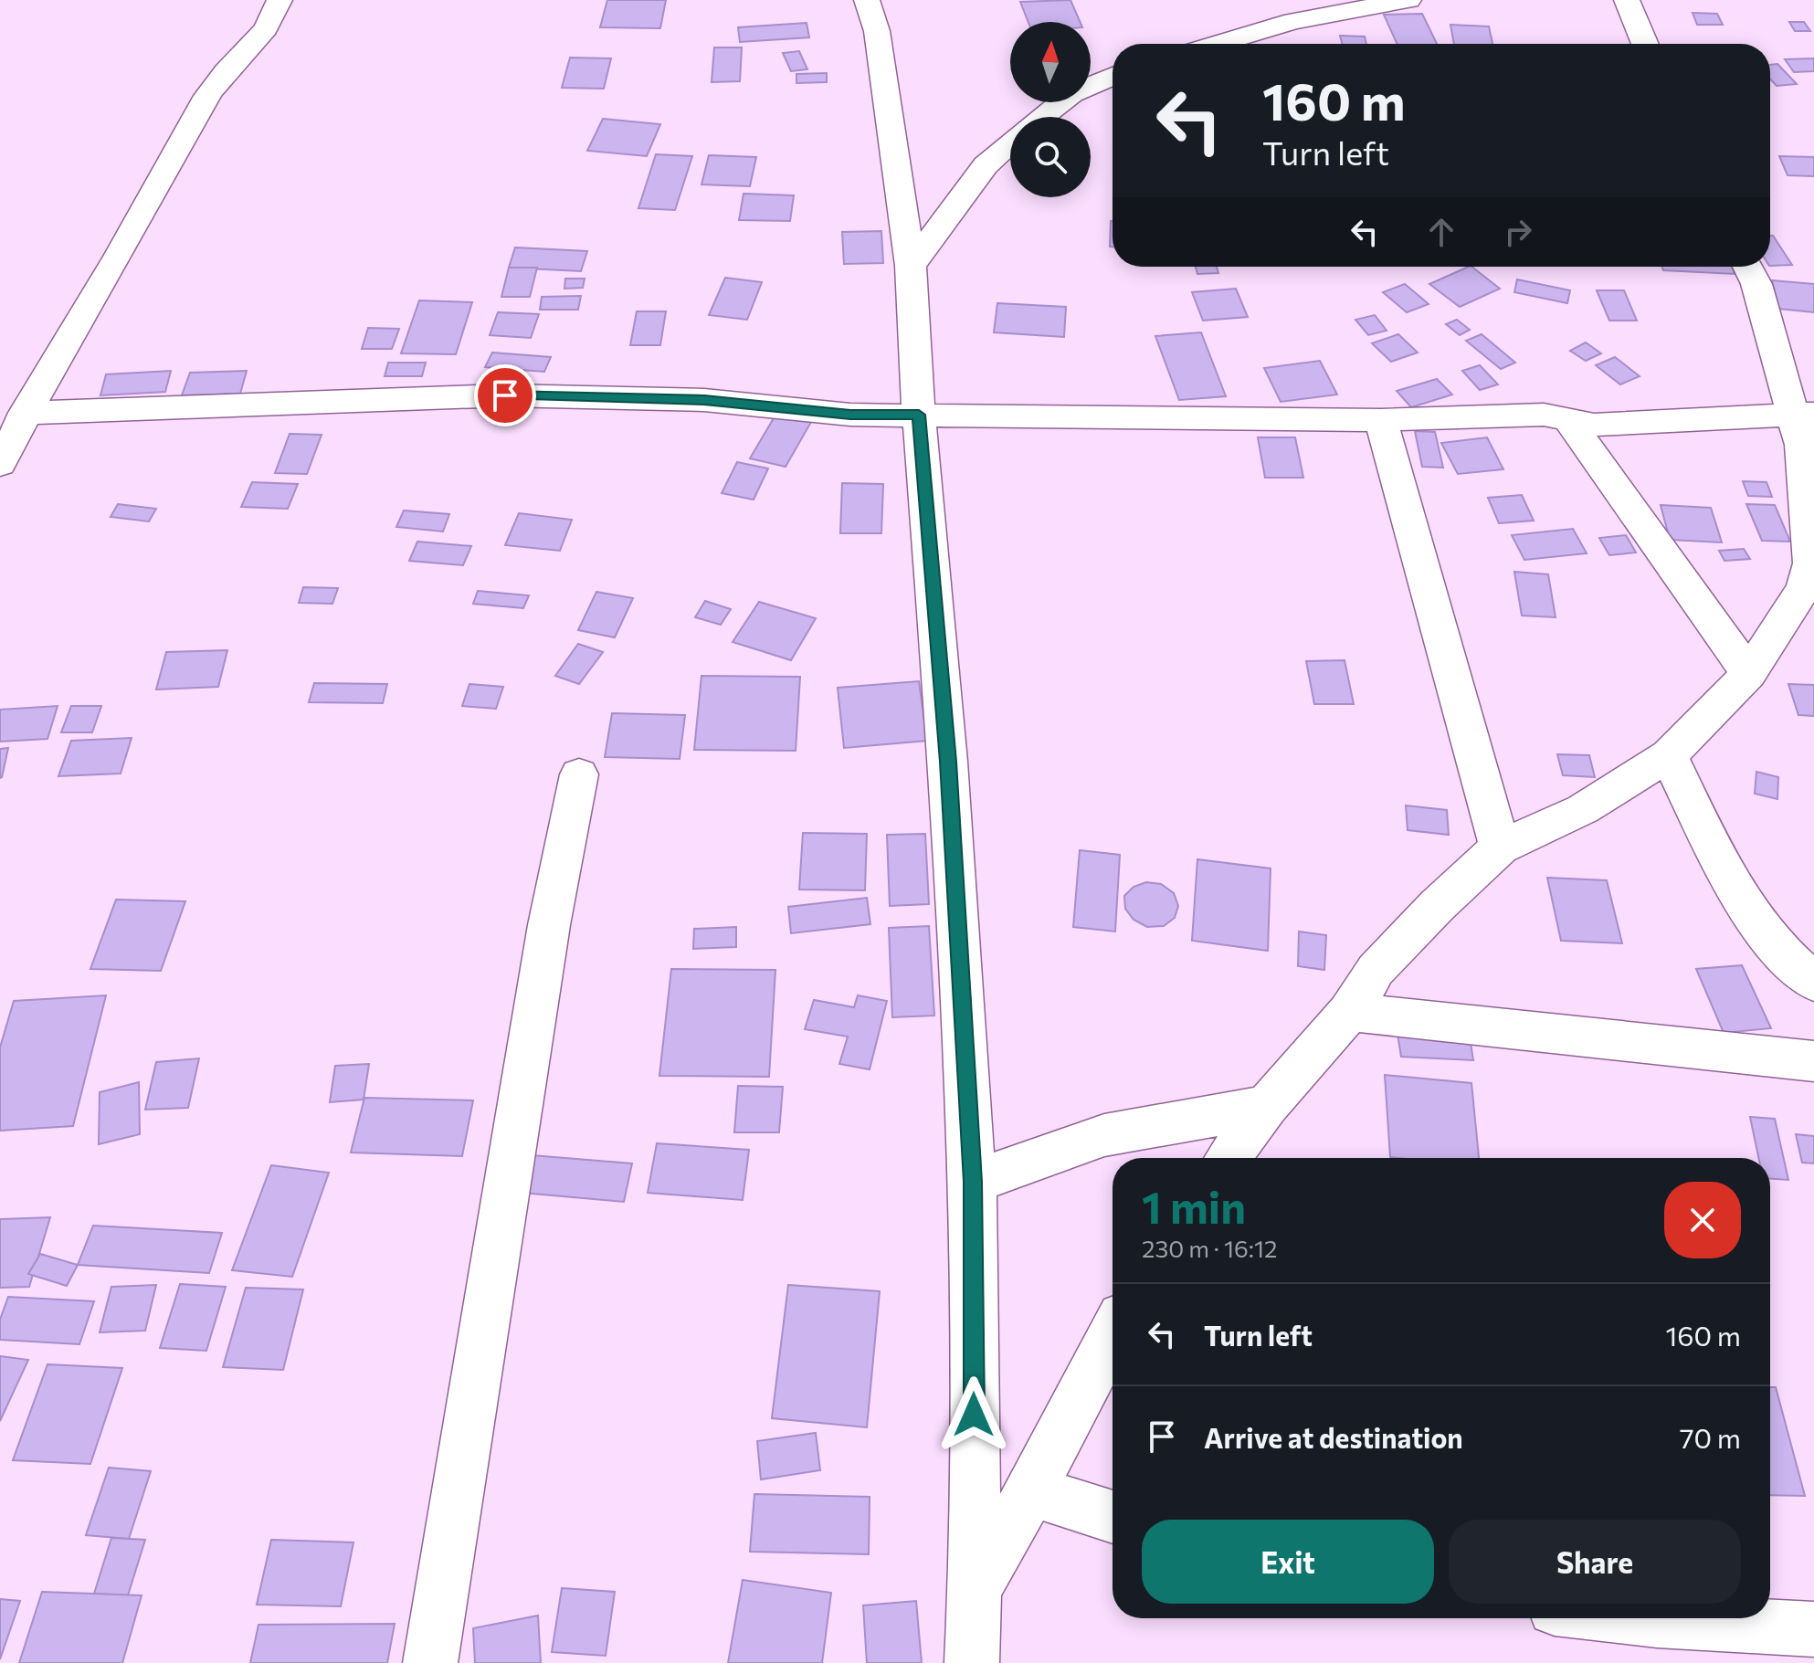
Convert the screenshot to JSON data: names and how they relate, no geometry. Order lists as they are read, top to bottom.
{
  "north": "top",
  "page": {
    "turn": ["160 m", "Turn left"],
    "heading": ["1 min", "230 m · 16:12"],
    "list": [
      {
        "name": "Turn left",
        "value": "160 m"
      },
      {
        "name": "Arrive at destination",
        "value": "70 m"
      }
    ],
    "buttons": ["Exit", "Share"]
  }
}
